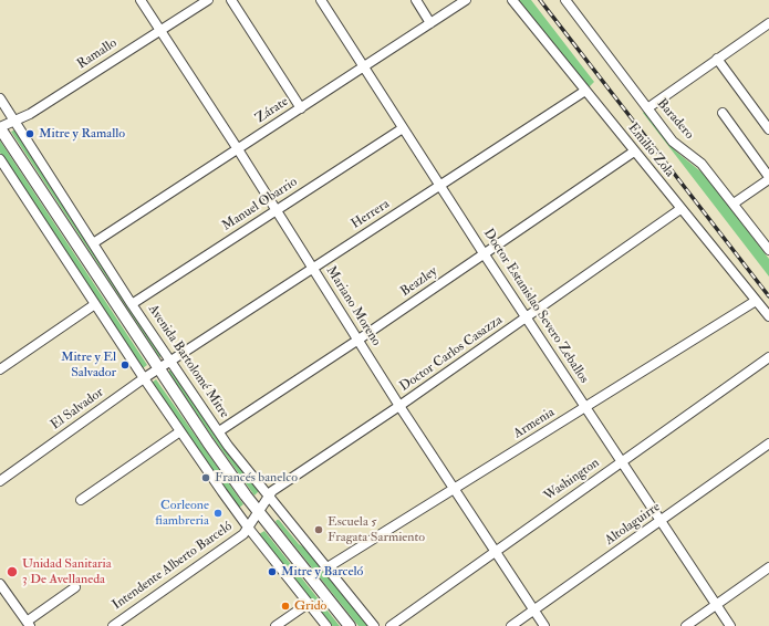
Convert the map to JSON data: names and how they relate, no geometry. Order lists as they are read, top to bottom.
{
  "streets": {
    "street": [
      "Ramallo",
      "Zárate",
      "Baradero",
      "Emilio Zola",
      "Manuel Obarrio",
      "Herrera",
      "Beazley",
      "Mariano Moreno",
      "Doctor Estanislao Severo Zeballos",
      "Doctor Carlos Casazza",
      "Avenida Bartolomé Mitre",
      "El Salvador",
      "Armenia",
      "Washington",
      "Altolaguirre",
      "Intendente Alberto Barceló"
    ]
  },
  "crossings": [
    ["Ramallo", "Mariano Moreno"],
    ["Ramallo", "Avenida Bartolomé Mitre"],
    ["Zárate", "Mariano Moreno"],
    ["Zárate", "Doctor Estanislao Severo Zeballos"],
    ["Zárate", "Avenida Bartolomé Mitre"],
    ["Emilio Zola", "Herrera"],
    ["Emilio Zola", "Beazley"],
    ["Emilio Zola", "Doctor Carlos Casazza"],
    ["Emilio Zola", "Armenia"],
    ["Manuel Obarrio", "Mariano Moreno"],
    ["Manuel Obarrio", "Doctor Estanislao Severo Zeballos"],
    ["Manuel Obarrio", "Avenida Bartolomé Mitre"],
    ["Herrera", "Mariano Moreno"],
    ["Herrera", "Doctor Estanislao Severo Zeballos"],
    ["Herrera", "Avenida Bartolomé Mitre"],
    ["Herrera", "El Salvador"],
    ["Beazley", "Mariano Moreno"],
    ["Beazley", "Doctor Estanislao Severo Zeballos"],
    ["Beazley", "Avenida Bartolomé Mitre"],
    ["Mariano Moreno", "Doctor Carlos Casazza"],
    ["Mariano Moreno", "Armenia"],
    ["Mariano Moreno", "Washington"],
    ["Mariano Moreno", "Altolaguirre"],
    ["Doctor Estanislao Severo Zeballos", "Doctor Carlos Casazza"],
    ["Doctor Estanislao Severo Zeballos", "Armenia"],
    ["Doctor Estanislao Severo Zeballos", "Washington"],
    ["Doctor Estanislao Severo Zeballos", "Altolaguirre"],
    ["Doctor Carlos Casazza", "Avenida Bartolomé Mitre"],
    ["Doctor Carlos Casazza", "Intendente Alberto Barceló"],
    ["Avenida Bartolomé Mitre", "El Salvador"],
    ["Avenida Bartolomé Mitre", "Armenia"]
  ],
  "places": [
    "Mitre y Ramallo",
    "Mitre y El Salvador",
    "Francés banelco",
    "Corleone fiambreria",
    "Escuela 5 Fragata Sarmiento",
    "Unidad Sanitaria 3 De Avellaneda",
    "Mitre y Barceló",
    "Grido"
  ]
}
